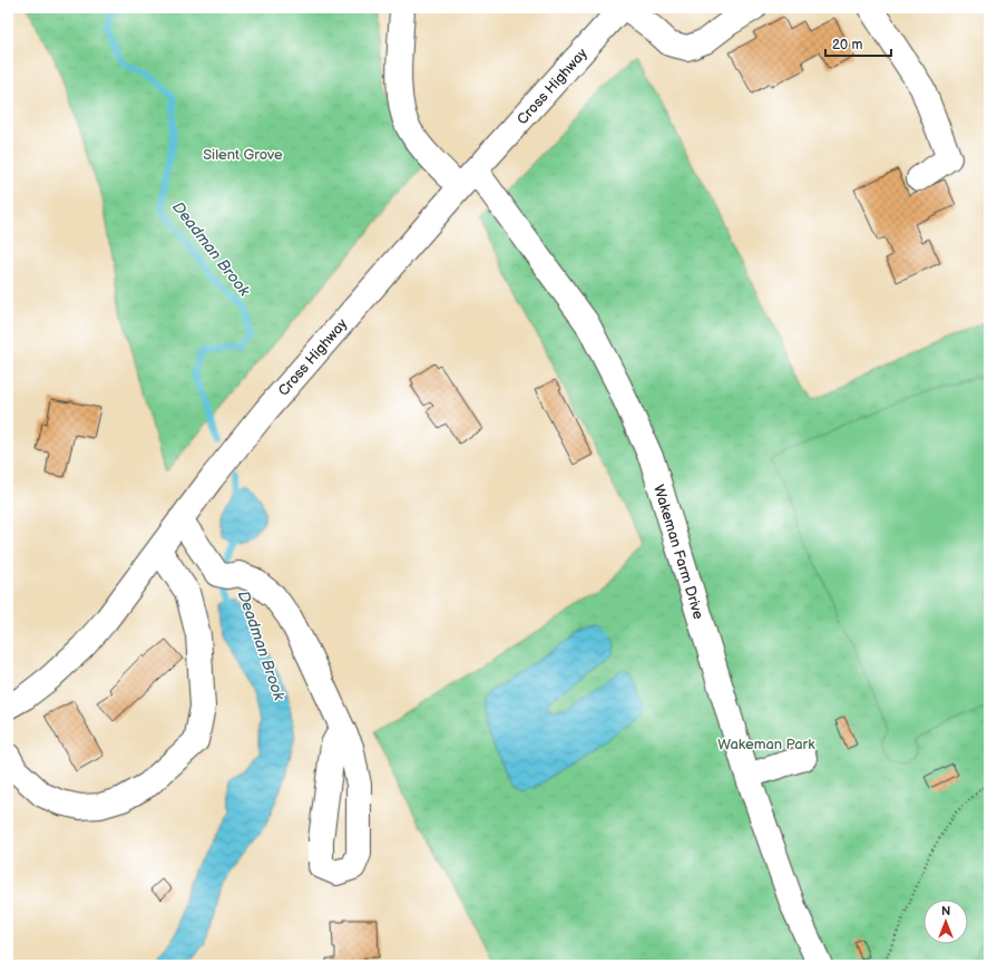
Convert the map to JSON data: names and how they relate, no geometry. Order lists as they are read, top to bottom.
{
  "streets": {
    "street": ["Cross Highway", "Wakeman Farm Drive"]
  },
  "crossings": [
    ["Cross Highway", "Wakeman Farm Drive"]
  ],
  "water": ["Deadman Brook"],
  "parks": ["Silent Grove", "Wakeman Park"],
  "scale_bar": "20 m",
  "north": "top"
}
